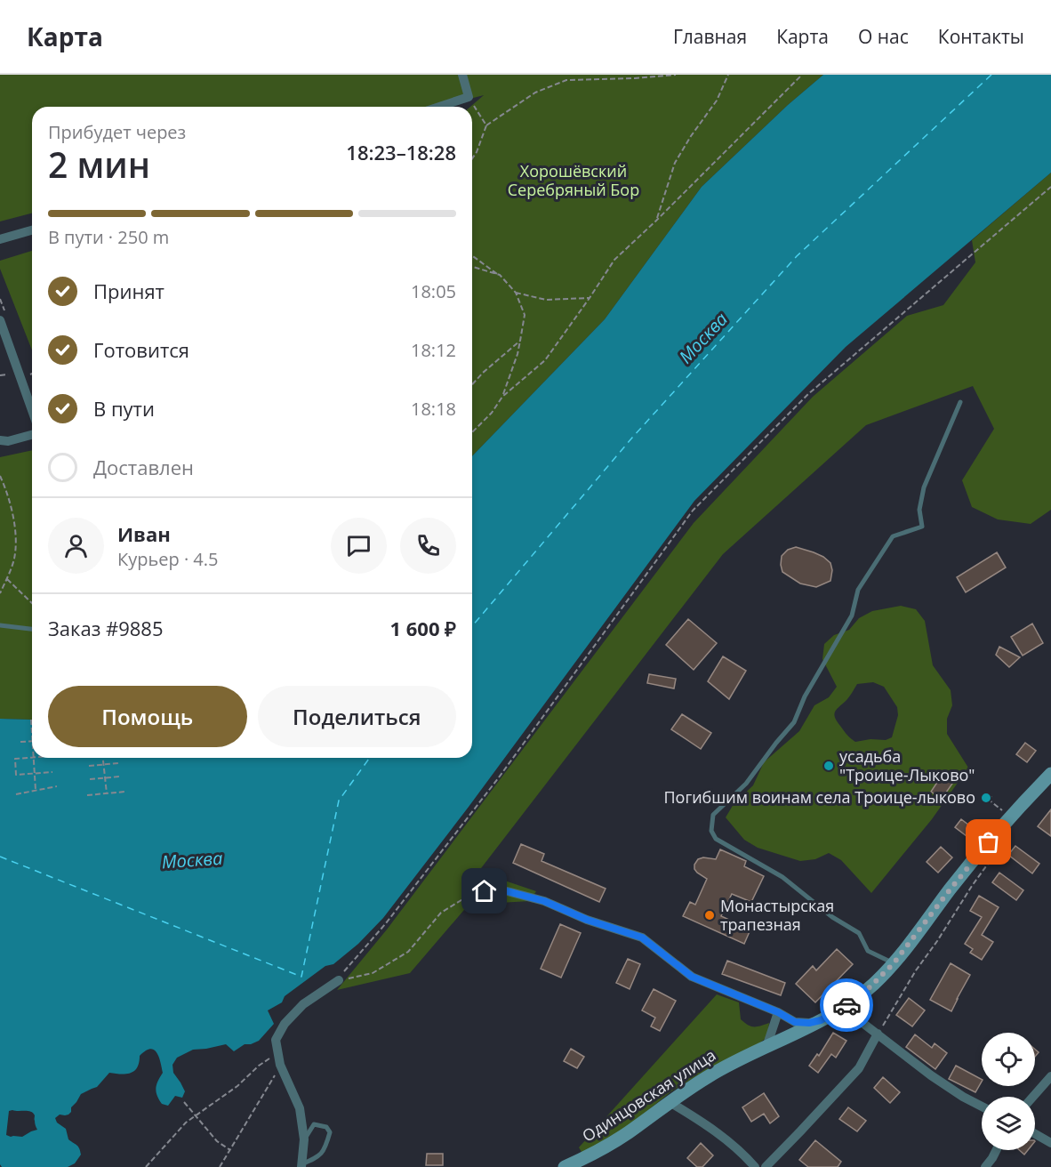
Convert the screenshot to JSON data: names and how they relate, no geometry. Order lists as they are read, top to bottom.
{
  "streets": {
    "street": ["Одинцовская улица"]
  },
  "water": ["Москва"],
  "parks": ["Хорошёвский Серебряный Бор"],
  "places": ["усадьба \"Троице-Лыково\"", "Погибшим воинам села Троице-лыково", "Монастырская трапезная"],
  "page": {
    "header": "Карта",
    "nav": [
      "Главная",
      "Карта",
      "О нас",
      "Контакты"
    ],
    "heading": ["2 мин", "Прибудет через", "18:23–18:28"],
    "panel": [
      "Иван",
      "Курьер · 4.5",
      "Заказ #9885",
      "1 600 ₽"
    ],
    "bar": "В пути · 250 m",
    "list": [
      ["Принят", "18:05"],
      ["Готовится", "18:12"],
      ["В пути", "18:18"],
      "Доставлен"
    ],
    "buttons": ["Помощь", "Поделиться"]
  }
}
